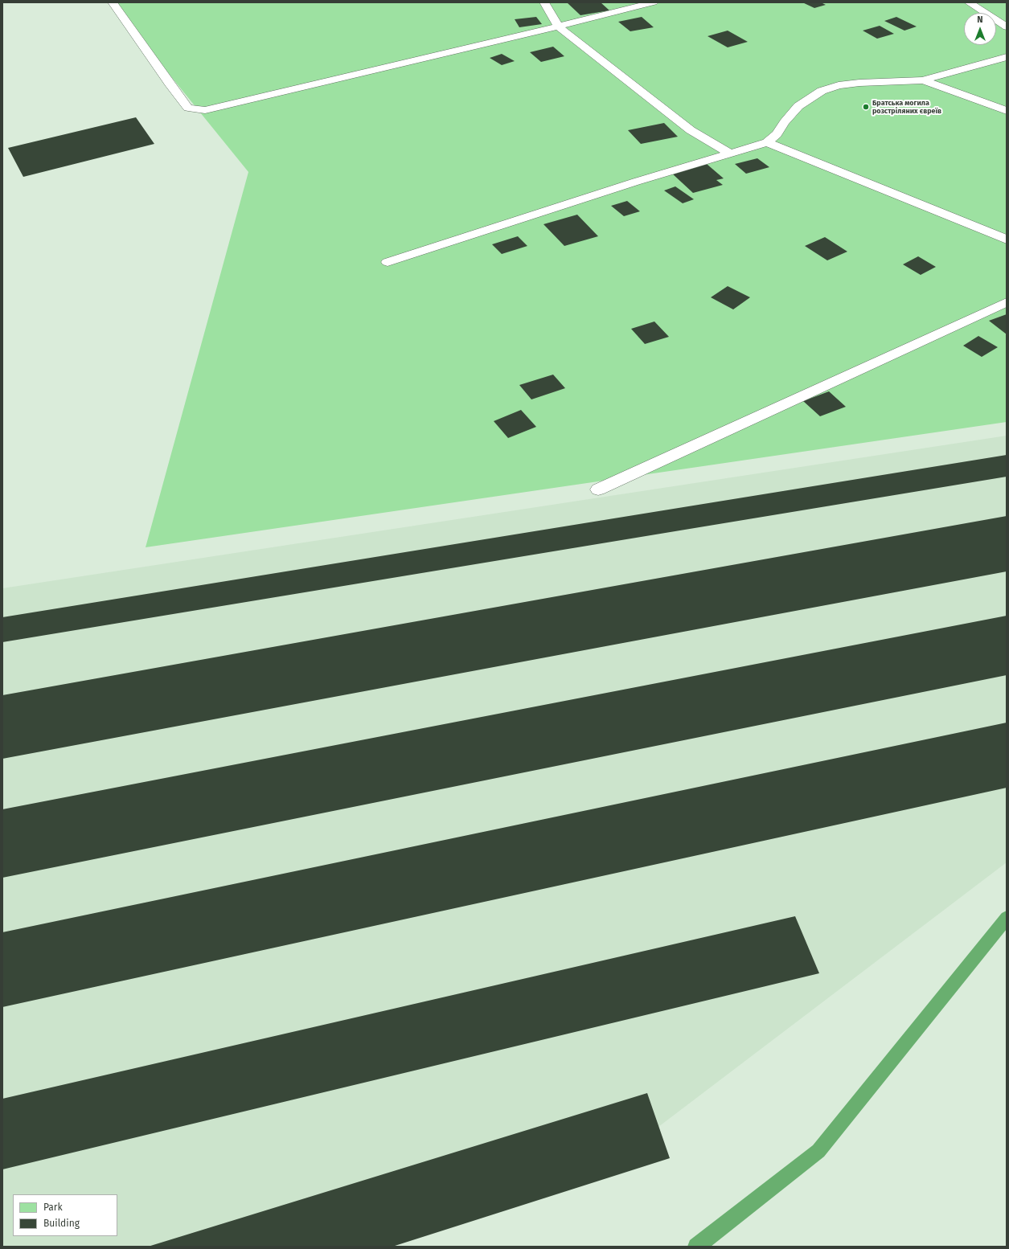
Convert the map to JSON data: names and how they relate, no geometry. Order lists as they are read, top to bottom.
{
  "places": ["Братська могила розстріляних євреїв"],
  "legend": ["Park", "Building"],
  "north": "top"
}
